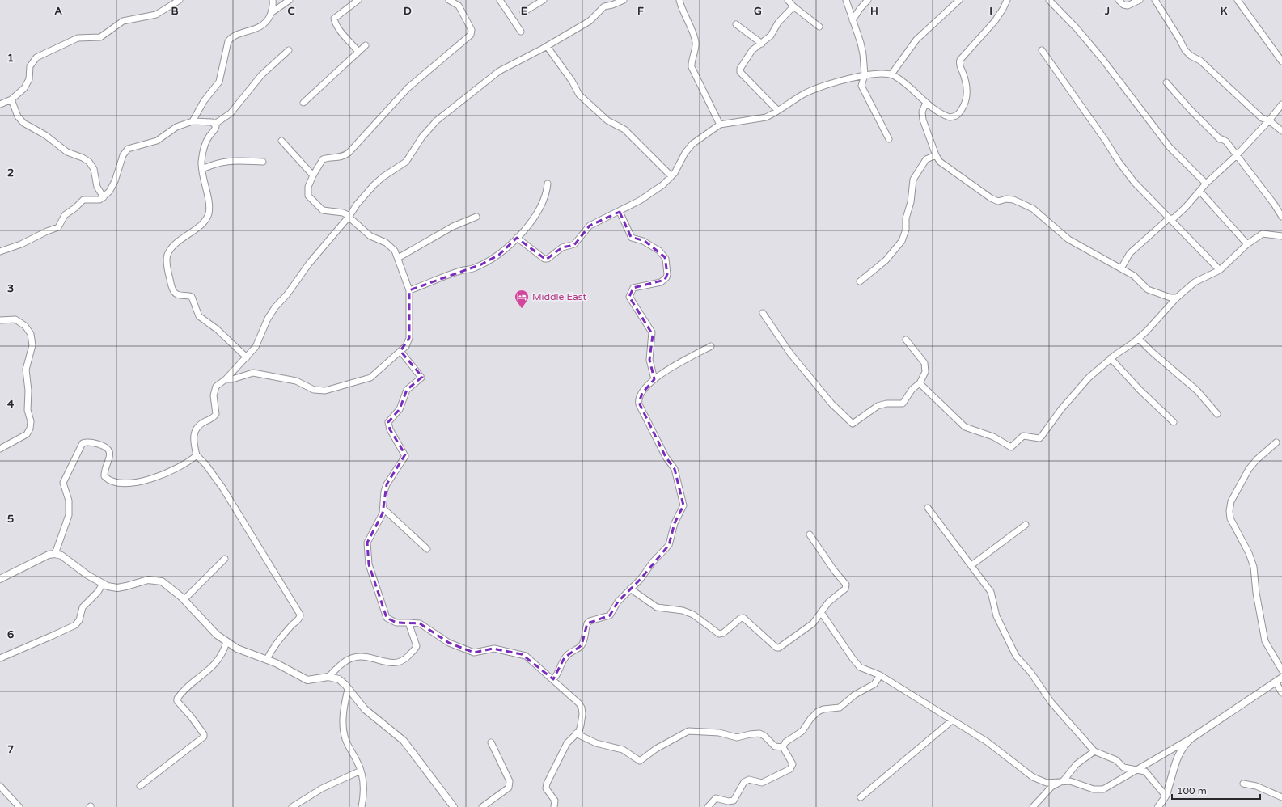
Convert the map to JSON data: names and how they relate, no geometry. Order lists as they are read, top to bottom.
{
  "places": {
    "hotel": ["Middle East"]
  },
  "scale_bar": "100 m",
  "grid": {
    "columns": [
      "A",
      "B",
      "C",
      "D",
      "E",
      "F",
      "G",
      "H",
      "I",
      "J",
      "K"
    ],
    "rows": [
      "1",
      "2",
      "3",
      "4",
      "5",
      "6",
      "7"
    ]
  }
}
